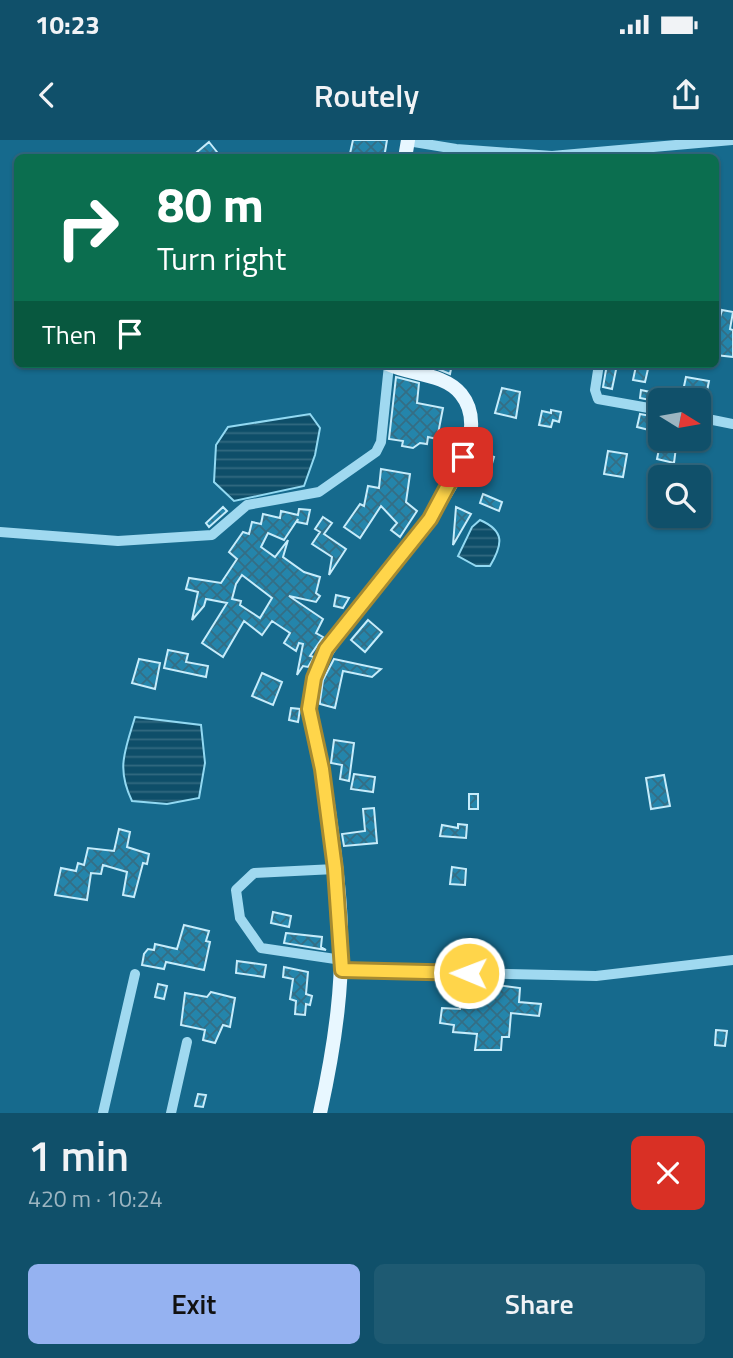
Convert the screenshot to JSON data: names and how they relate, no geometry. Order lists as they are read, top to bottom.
{
  "north": "right",
  "page": {
    "status": "10:23",
    "header": "Routely",
    "turn": ["80 m", "Turn right"],
    "then": "Then",
    "heading": ["1 min", "420 m · 10:24"],
    "buttons": ["Exit", "Share"]
  }
}
